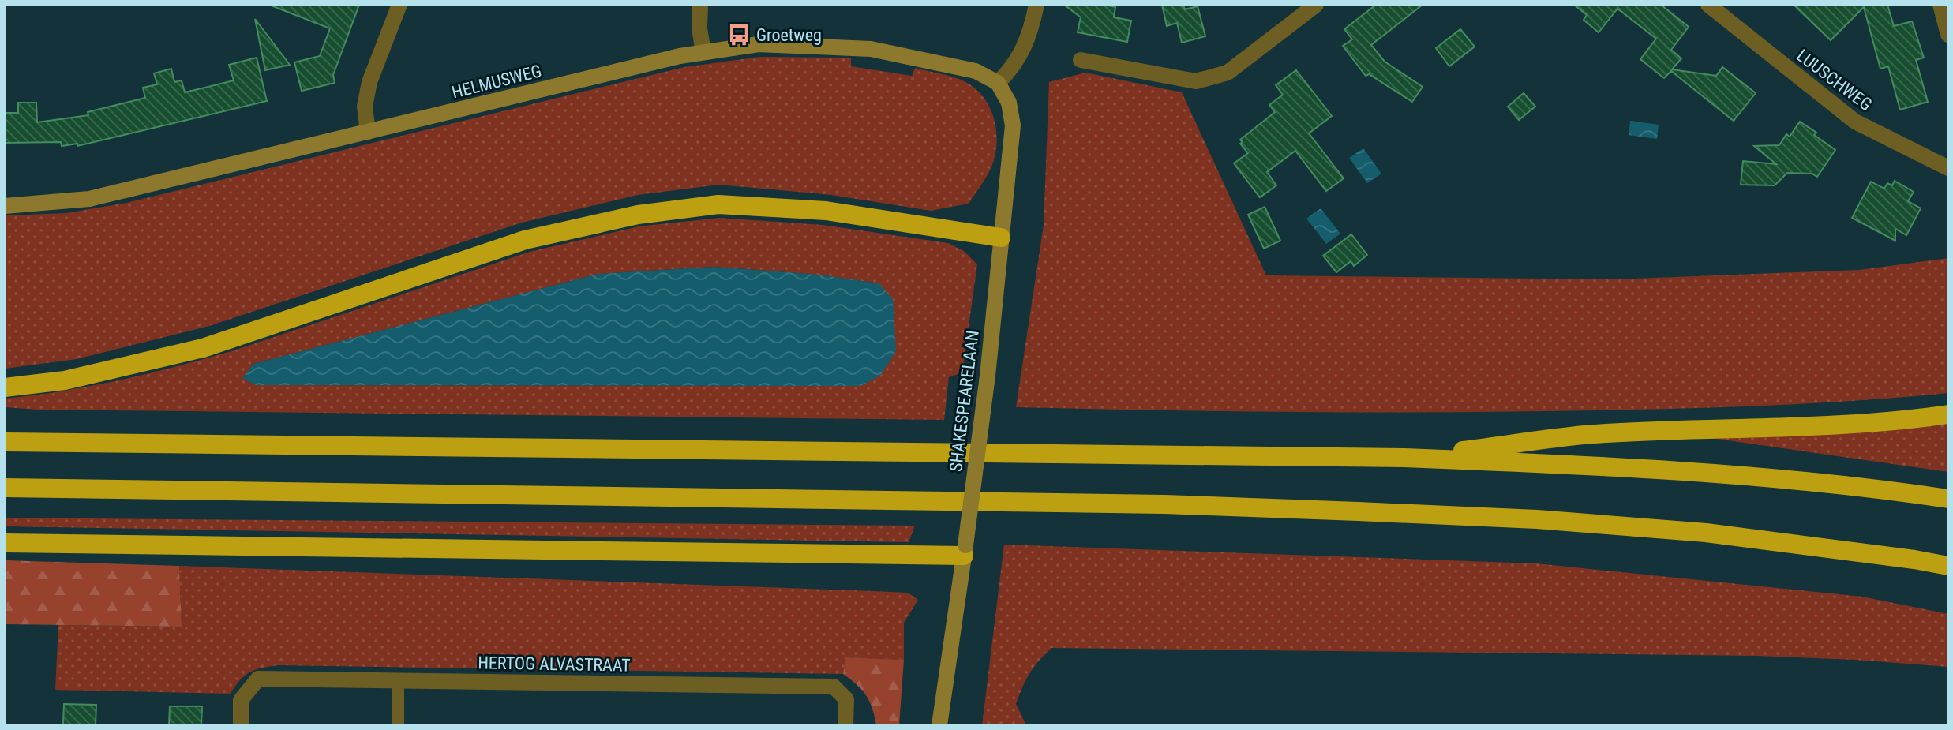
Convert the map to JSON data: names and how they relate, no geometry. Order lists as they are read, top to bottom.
{
  "streets": {
    "street": [
      "LUUSCHWEG",
      "HELMUSWEG",
      "SHAKESPEARELAAN",
      "HERTOG ALVASTRAAT"
    ]
  },
  "crossings": [
    ["HELMUSWEG", "SHAKESPEARELAAN"]
  ],
  "places": {
    "bus stop": ["Groetweg"]
  }
}
